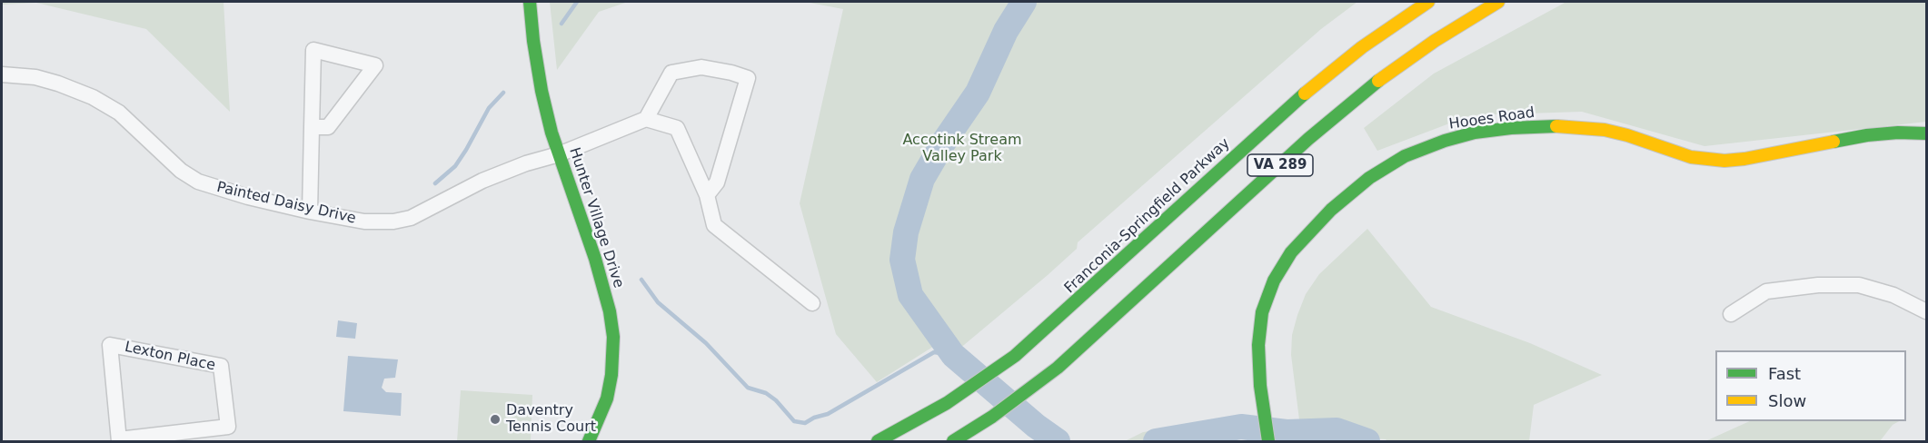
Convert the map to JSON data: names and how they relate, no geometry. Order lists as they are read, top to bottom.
{
  "streets": {
    "main road": [
      "Hooes Road",
      "VA 289",
      "Franconia-Springfield Parkway",
      "Hunter Village Drive"
    ],
    "street": ["Painted Daisy Drive", "Lexton Place"]
  },
  "crossings": [
    ["Painted Daisy Drive", "Hunter Village Drive"]
  ],
  "parks": ["Accotink Stream Valley Park"],
  "places": ["Daventry Tennis Court"],
  "legend": ["Fast", "Slow"]
}
